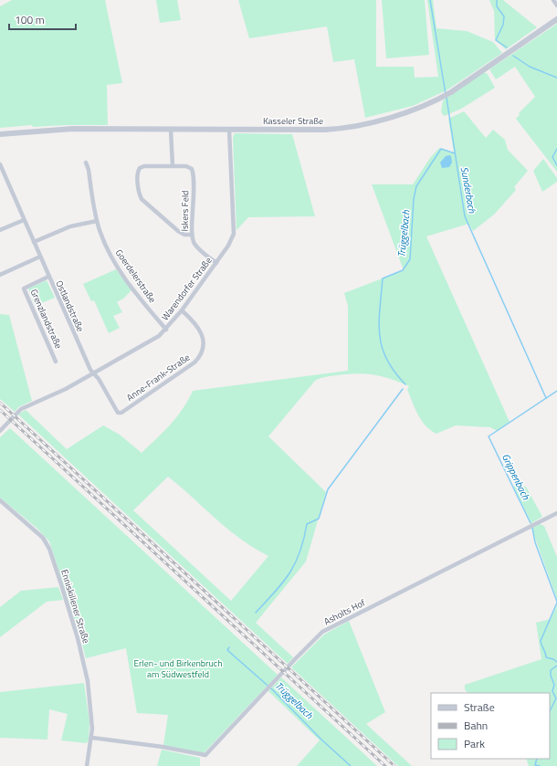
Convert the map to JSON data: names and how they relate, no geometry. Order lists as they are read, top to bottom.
{
  "streets": {
    "street": [
      "Kasseler Straße",
      "Iskers Feld",
      "Goerdelerstraße",
      "Warendorfer Straße",
      "Ostlandstraße",
      "Grenzlandstraße",
      "Anne-Frank-Straße",
      "Enniskillener Straße",
      "Asholts Hof"
    ]
  },
  "crossings": [
    ["Kasseler Straße", "Warendorfer Straße"],
    ["Iskers Feld", "Warendorfer Straße"],
    ["Goerdelerstraße", "Warendorfer Straße"],
    ["Warendorfer Straße", "Ostlandstraße"],
    ["Warendorfer Straße", "Anne-Frank-Straße"],
    ["Ostlandstraße", "Grenzlandstraße"],
    ["Ostlandstraße", "Anne-Frank-Straße"],
    ["Enniskillener Straße", "Asholts Hof"]
  ],
  "water": ["Sunderbach", "Trüggelbach", "Grippenbach"],
  "parks": ["Erlen- und Birkenbruch am Südwestfeld"],
  "legend": ["Straße", "Bahn", "Park"],
  "scale_bar": "100 m"
}
